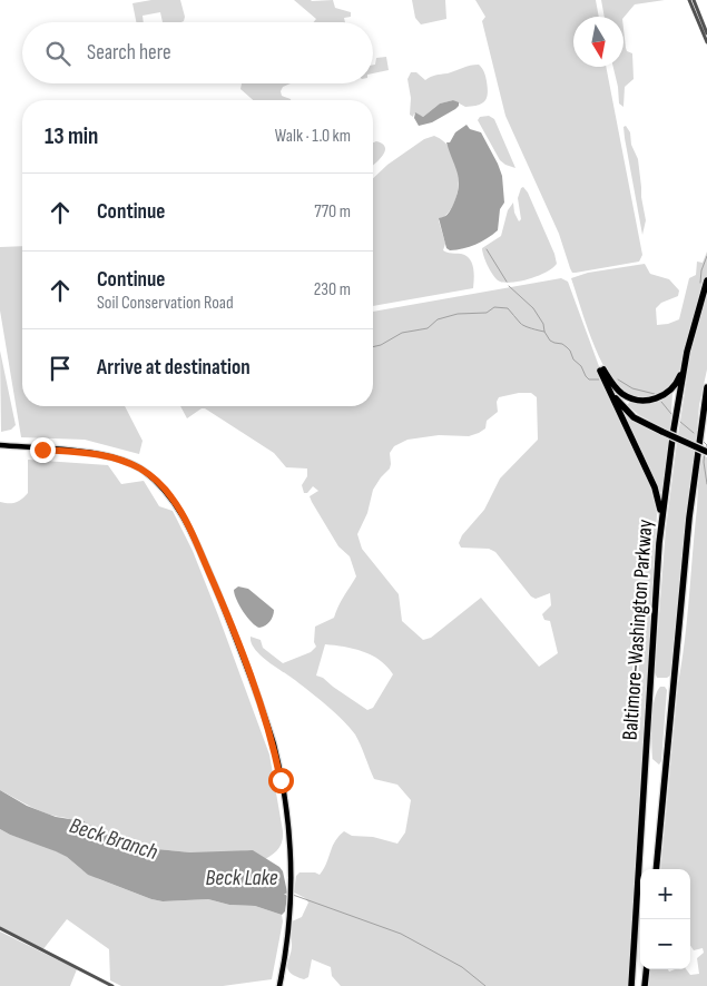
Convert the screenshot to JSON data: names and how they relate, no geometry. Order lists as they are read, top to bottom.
{
  "streets": {
    "highway": ["Baltimore-Washington Parkway"]
  },
  "water": ["Beck Branch", "Beck Lake"],
  "north": "bottom",
  "page": {
    "search": "Search here",
    "heading": ["13 min", "Walk · 1.0 km"],
    "list": [
      ["Continue", "770 m"],
      ["Continue", "Soil Conservation Road", "230 m"],
      "Arrive at destination"
    ],
    "map_buttons": ["+", "−"]
  }
}
